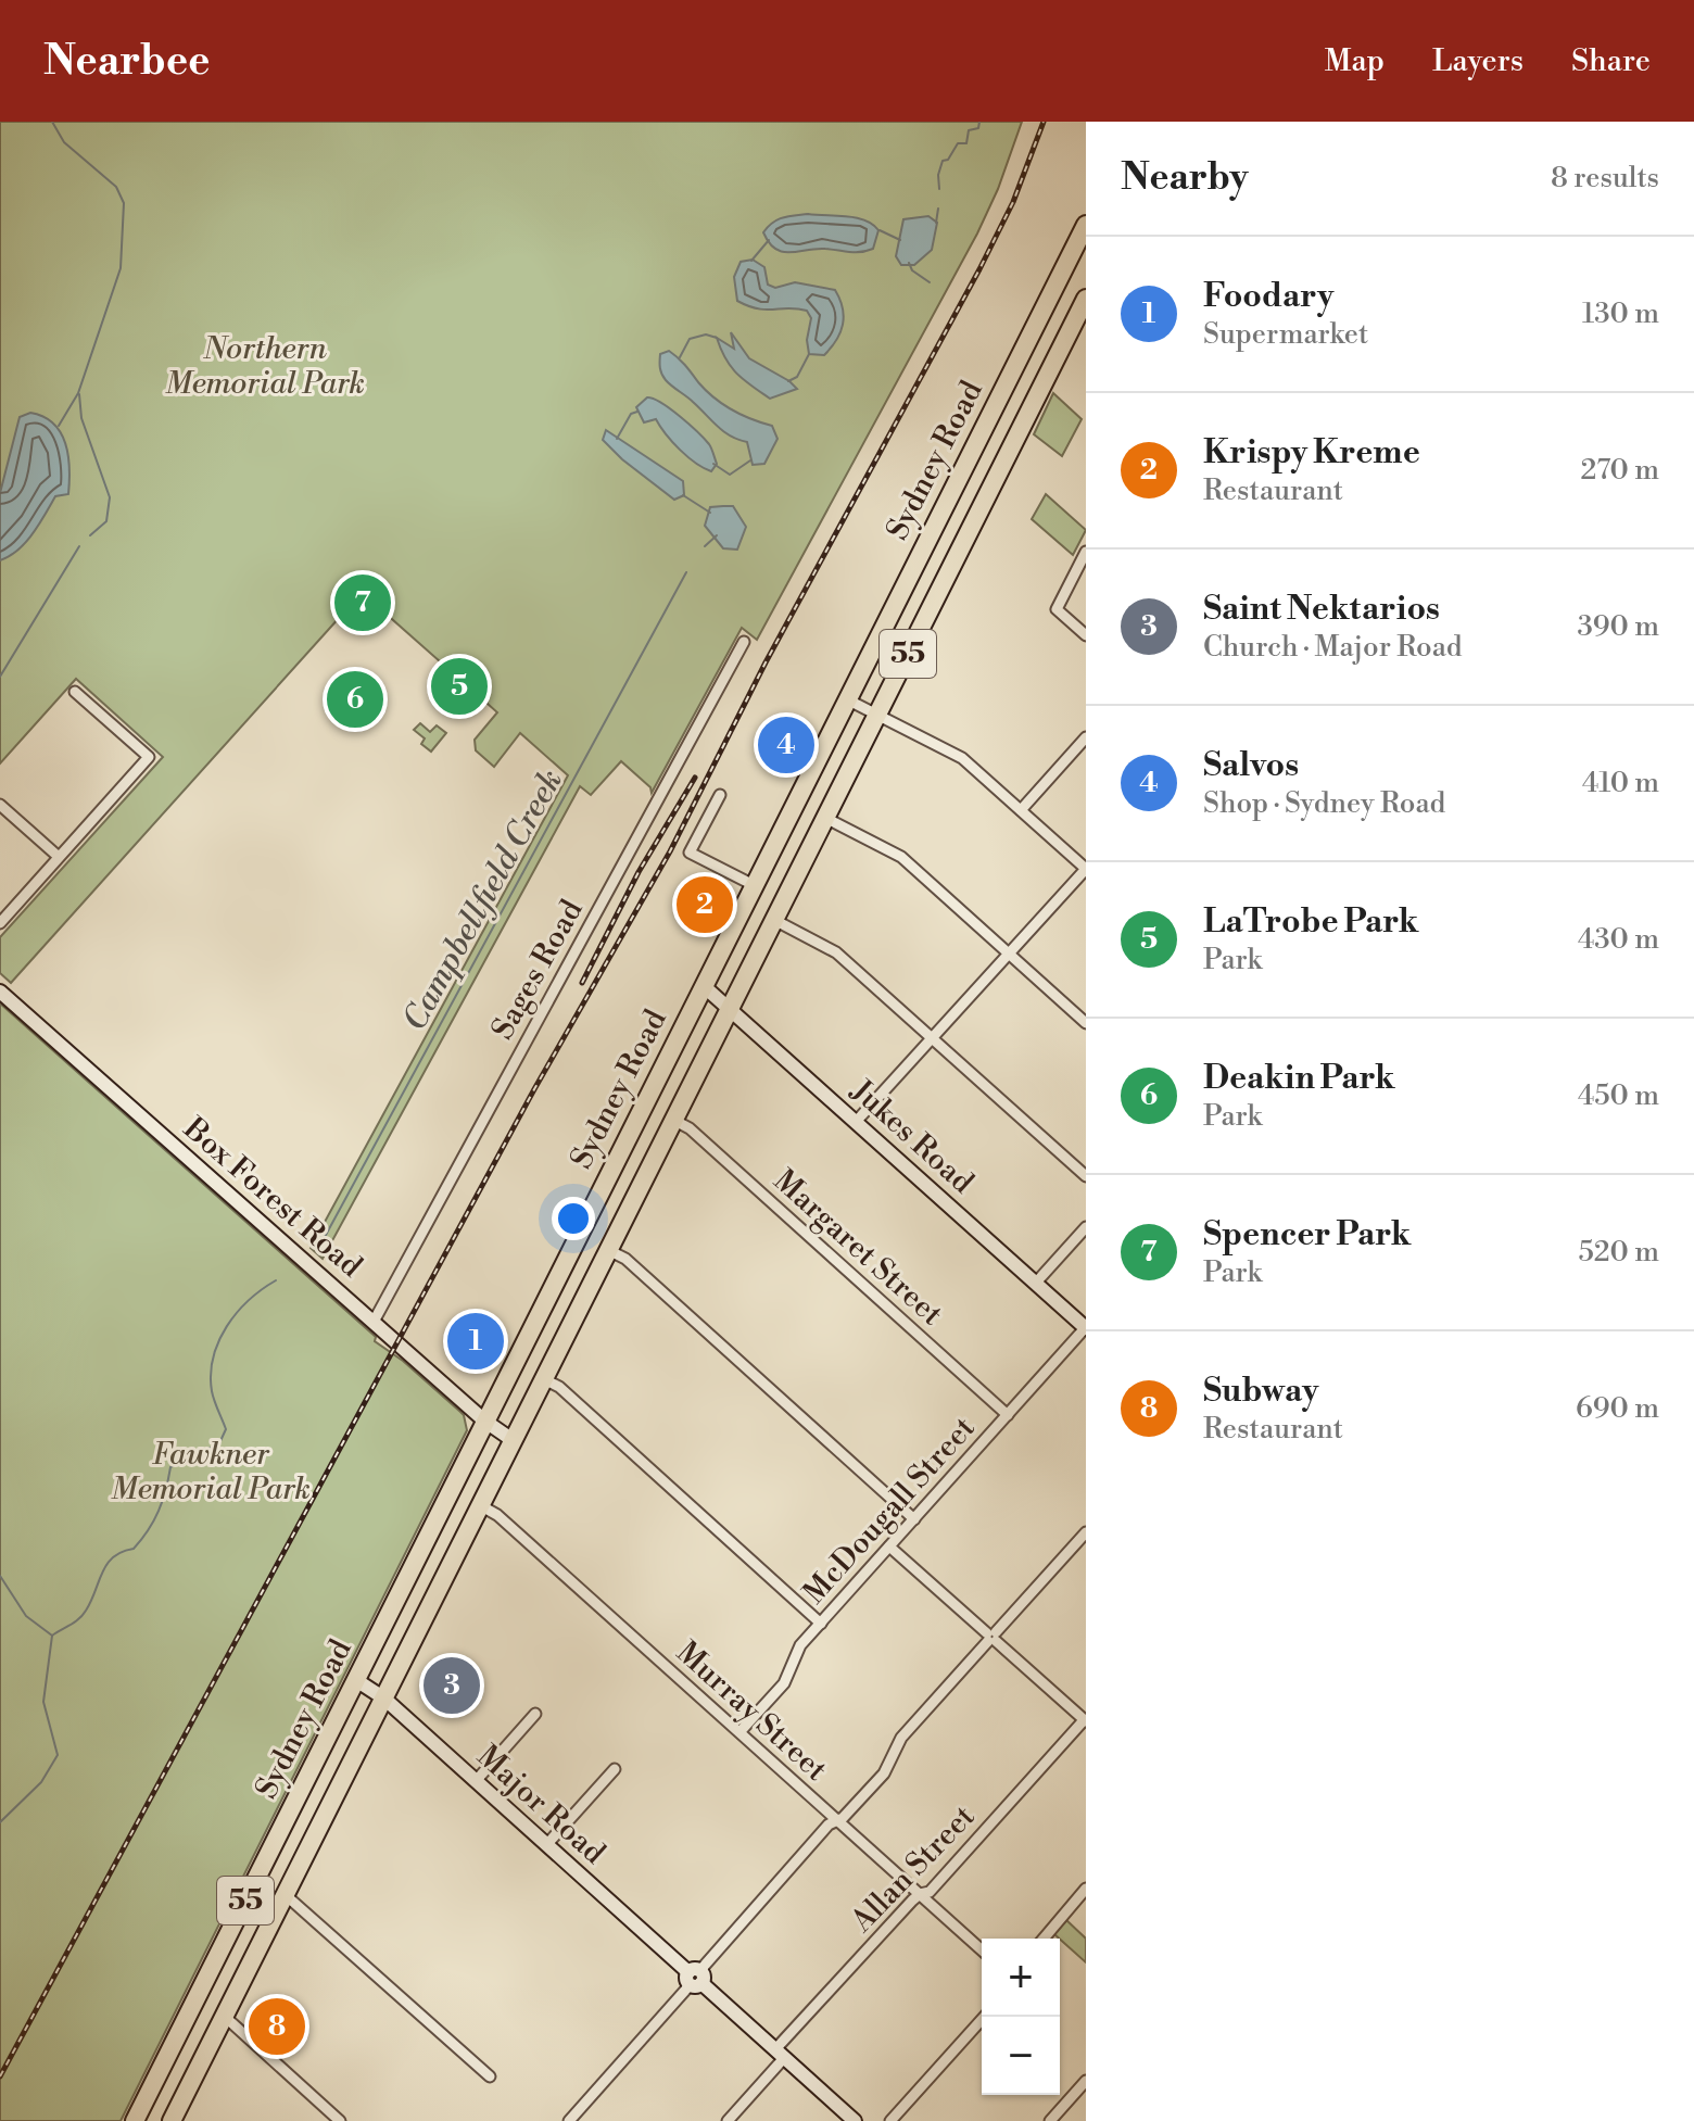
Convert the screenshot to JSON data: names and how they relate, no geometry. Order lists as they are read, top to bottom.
{
  "streets": {
    "highway": ["Sydney Road", "55"],
    "street": [
      "Sages Road",
      "Jukes Road",
      "Box Forest Road",
      "Margaret Street",
      "McDougall Street",
      "Murray Street",
      "Major Road",
      "Allan Street"
    ]
  },
  "crossings": [
    ["Sydney Road", "Jukes Road"],
    ["Sydney Road", "Box Forest Road"],
    ["Sydney Road", "Margaret Street"],
    ["Sydney Road", "Murray Street"],
    ["Sydney Road", "Major Road"],
    ["Sages Road", "Box Forest Road"],
    ["Jukes Road", "McDougall Street"],
    ["Margaret Street", "McDougall Street"],
    ["McDougall Street", "Murray Street"],
    ["Murray Street", "Allan Street"],
    ["Major Road", "Allan Street"]
  ],
  "water": ["Campbellfield Creek"],
  "parks": ["Northern Memorial Park", "Fawkner Memorial Park"],
  "page": {
    "header": "Nearbee",
    "nav": ["Map", "Layers", "Share"],
    "heading": ["Nearby", "8 results"],
    "list": [
      {
        "mark": "1",
        "name": "Foodary",
        "note": "Supermarket",
        "value": "130 m"
      },
      {
        "mark": "2",
        "name": "Krispy Kreme",
        "note": "Restaurant",
        "value": "270 m"
      },
      {
        "mark": "3",
        "name": "Saint Nektarios",
        "note": "Church · Major Road",
        "value": "390 m"
      },
      {
        "mark": "4",
        "name": "Salvos",
        "note": "Shop · Sydney Road",
        "value": "410 m"
      },
      {
        "mark": "5",
        "name": "LaTrobe Park",
        "note": "Park",
        "value": "430 m"
      },
      {
        "mark": "6",
        "name": "Deakin Park",
        "note": "Park",
        "value": "450 m"
      },
      {
        "mark": "7",
        "name": "Spencer Park",
        "note": "Park",
        "value": "520 m"
      },
      {
        "mark": "8",
        "name": "Subway",
        "note": "Restaurant",
        "value": "690 m"
      }
    ],
    "pins": [
      "7",
      "5",
      "6",
      "4",
      "2",
      "1",
      "3",
      "8"
    ],
    "map_buttons": ["+", "−"]
  }
}
